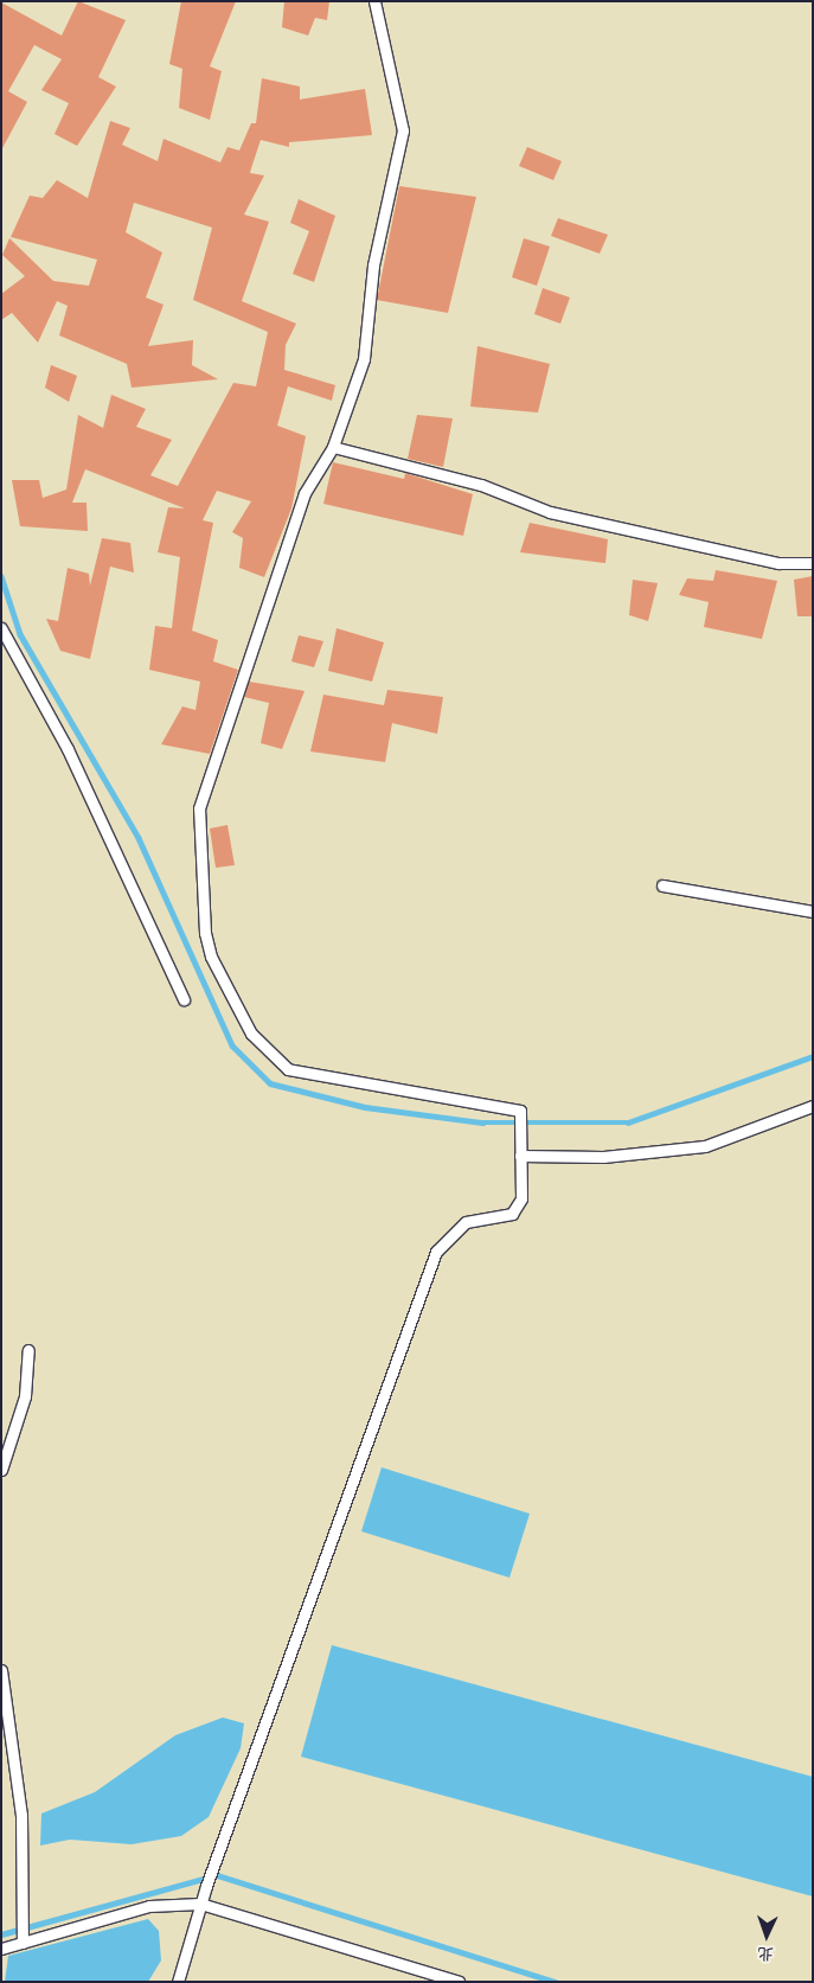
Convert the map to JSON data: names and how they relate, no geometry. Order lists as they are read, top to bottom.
{
  "north": "bottom"
}
